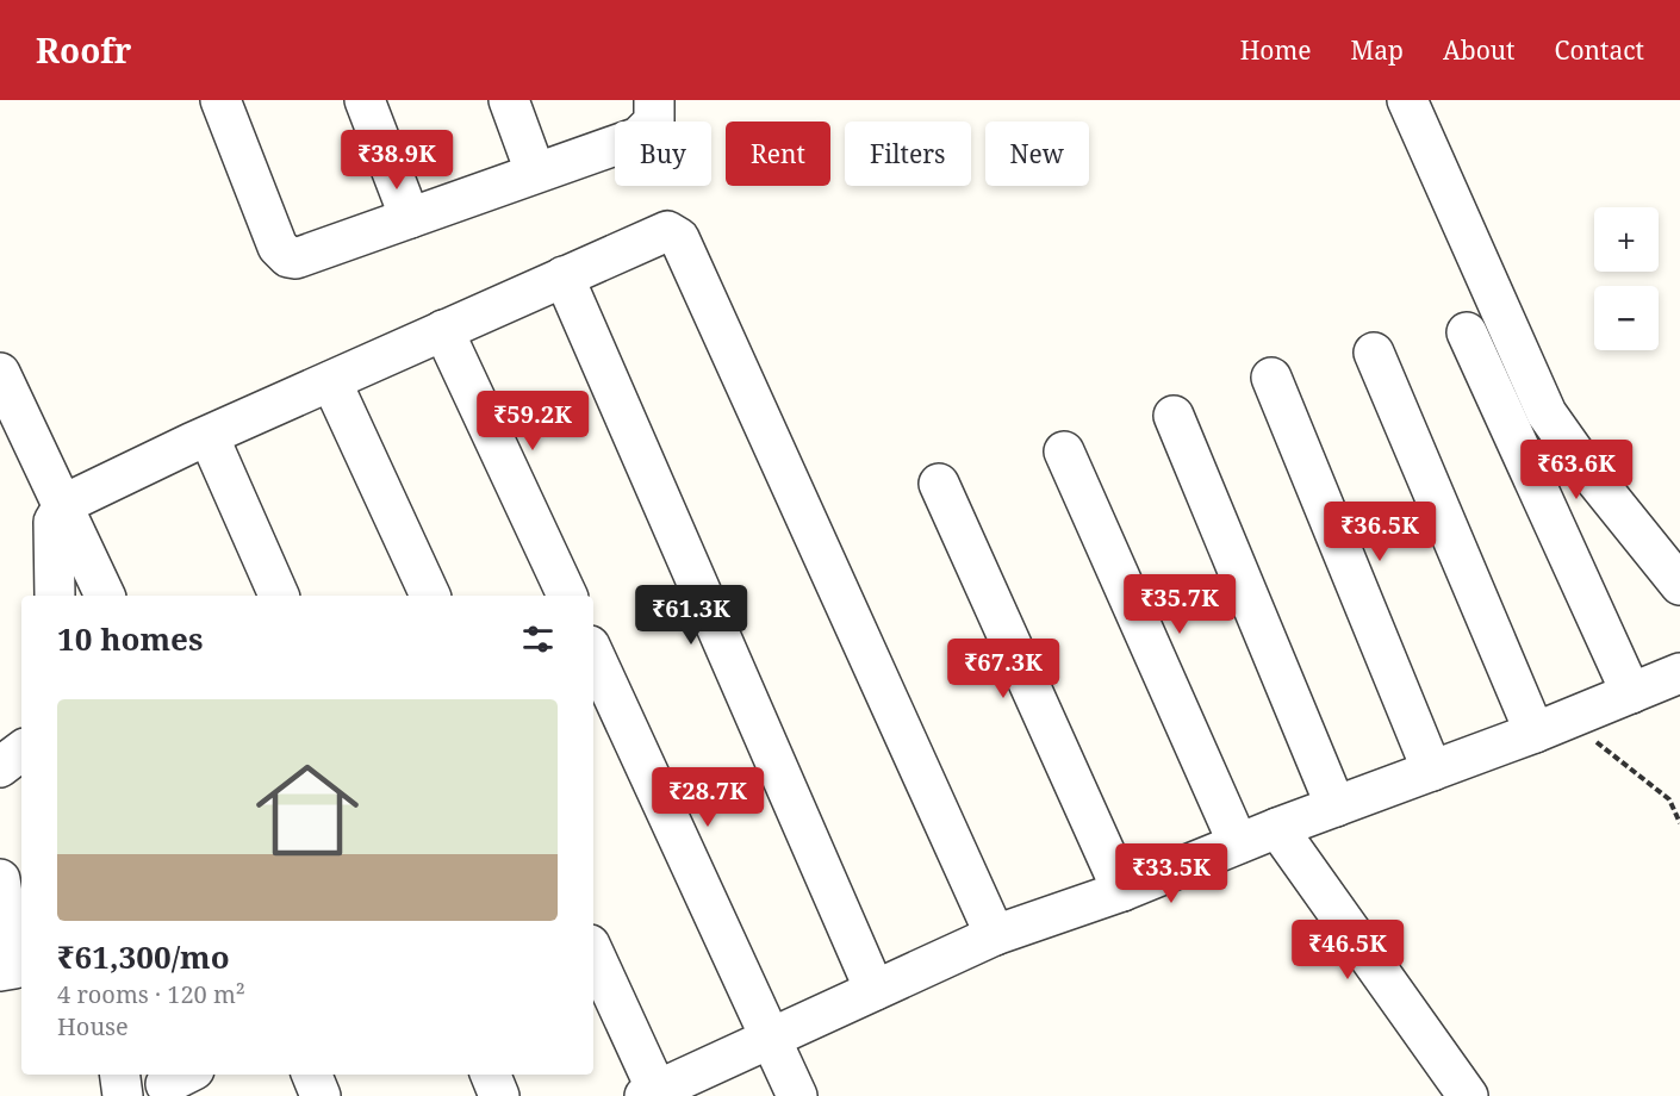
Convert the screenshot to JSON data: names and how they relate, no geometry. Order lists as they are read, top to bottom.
{
  "page": {
    "header": "Roofr",
    "nav": [
      "Home",
      "Map",
      "About",
      "Contact"
    ],
    "chip": [
      "Buy",
      "Rent",
      "Filters",
      "New"
    ],
    "price": [
      "₹38.9K",
      "₹59.2K",
      "₹63.6K",
      "₹36.5K",
      "₹35.7K",
      "₹61.3K",
      "₹67.3K",
      "₹28.7K",
      "₹33.5K",
      "₹46.5K"
    ],
    "map_buttons": ["+", "−"],
    "heading": "10 homes",
    "list": [
      {
        "name": "₹61,300/mo",
        "note": "4 rooms · 120 m² · House"
      }
    ]
  }
}
